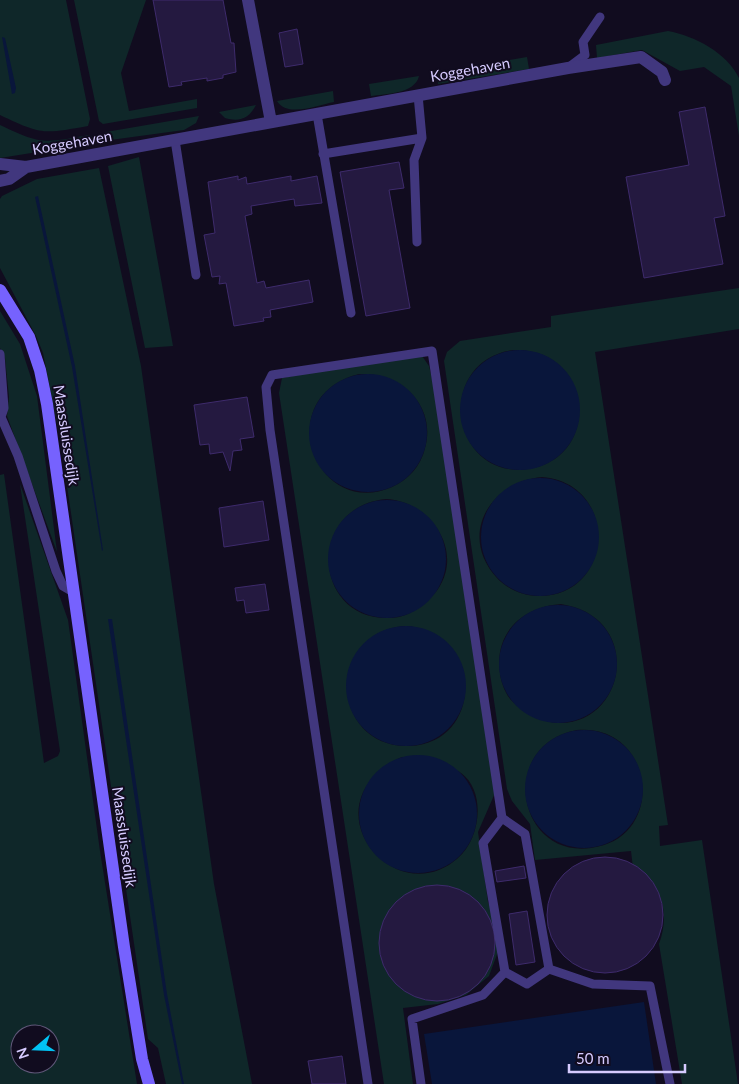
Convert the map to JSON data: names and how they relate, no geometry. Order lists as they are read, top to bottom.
{
  "streets": {
    "street": ["Koggehaven", "Maassluissedijk"]
  },
  "scale_bar": "50 m",
  "north": "left"
}
